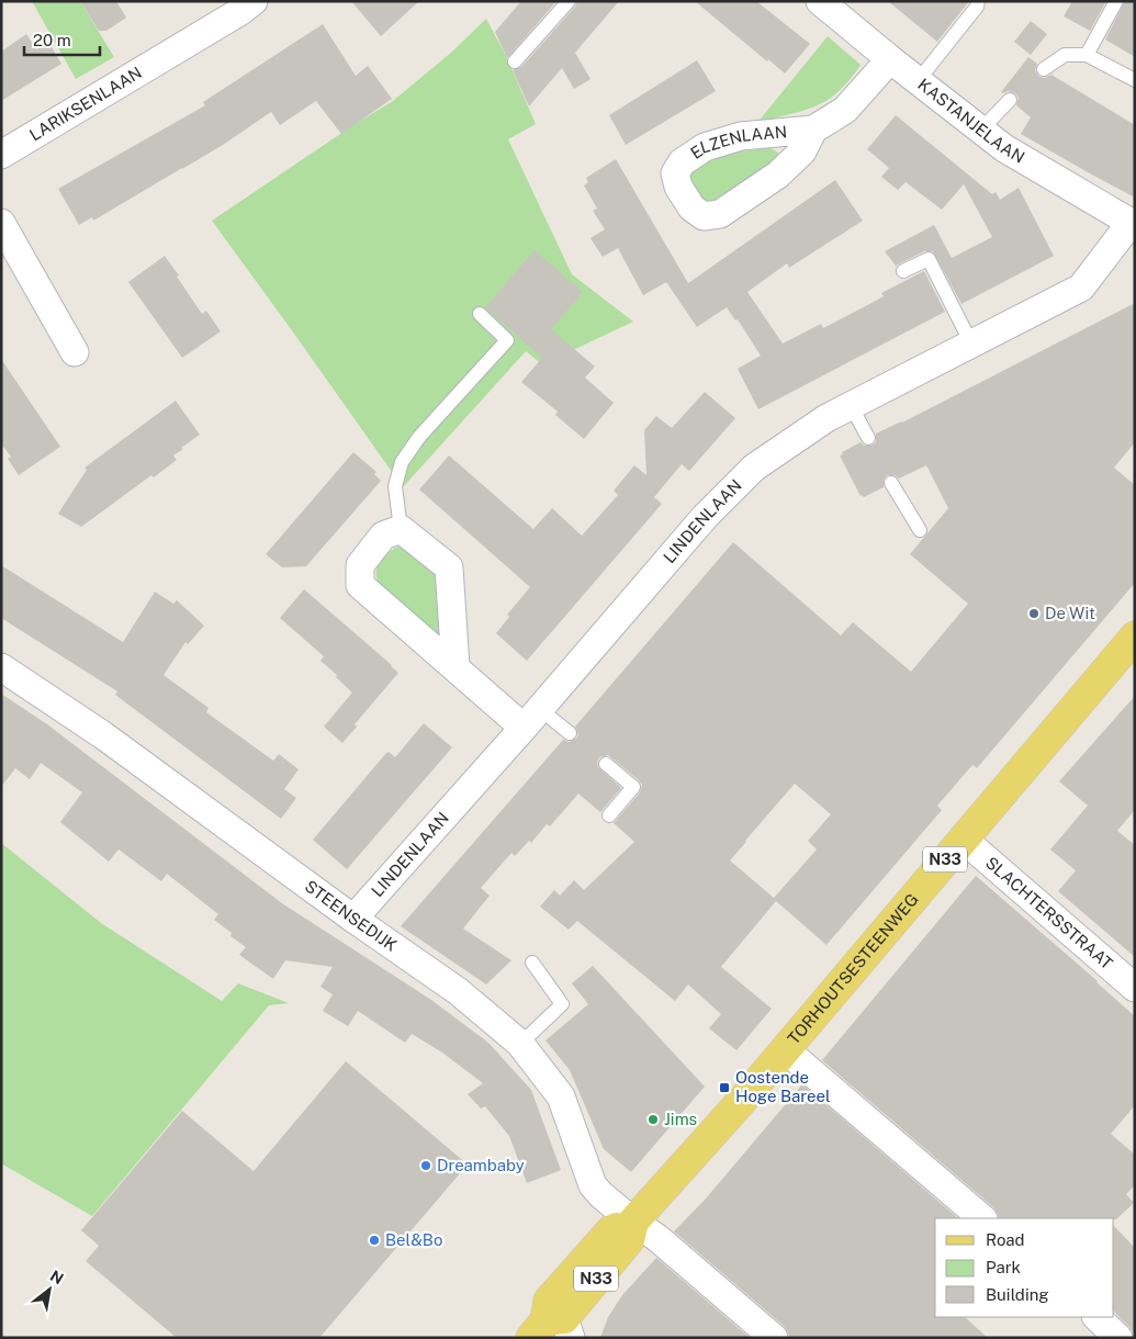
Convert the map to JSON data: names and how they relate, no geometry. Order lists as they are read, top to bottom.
{
  "streets": {
    "main road": ["N33", "TORHOUTSESTEENWEG"],
    "street": [
      "LARIKSENLAAN",
      "KASTANJELAAN",
      "ELZENLAAN",
      "LINDENLAAN",
      "SLACHTERSSTRAAT",
      "STEENSEDIJK"
    ]
  },
  "crossings": [
    ["KASTANJELAAN", "ELZENLAAN"],
    ["KASTANJELAAN", "LINDENLAAN"],
    ["LINDENLAAN", "STEENSEDIJK"],
    ["SLACHTERSSTRAAT", "TORHOUTSESTEENWEG"],
    ["STEENSEDIJK", "TORHOUTSESTEENWEG"]
  ],
  "places": {
    "other": [
      "De Wit",
      "Jims",
      "Dreambaby",
      "Bel&Bo"
    ],
    "transit": ["Oostende Hoge Bareel"]
  },
  "legend": ["Road", "Park", "Building"],
  "scale_bar": "20 m",
  "north": "top right"
}
